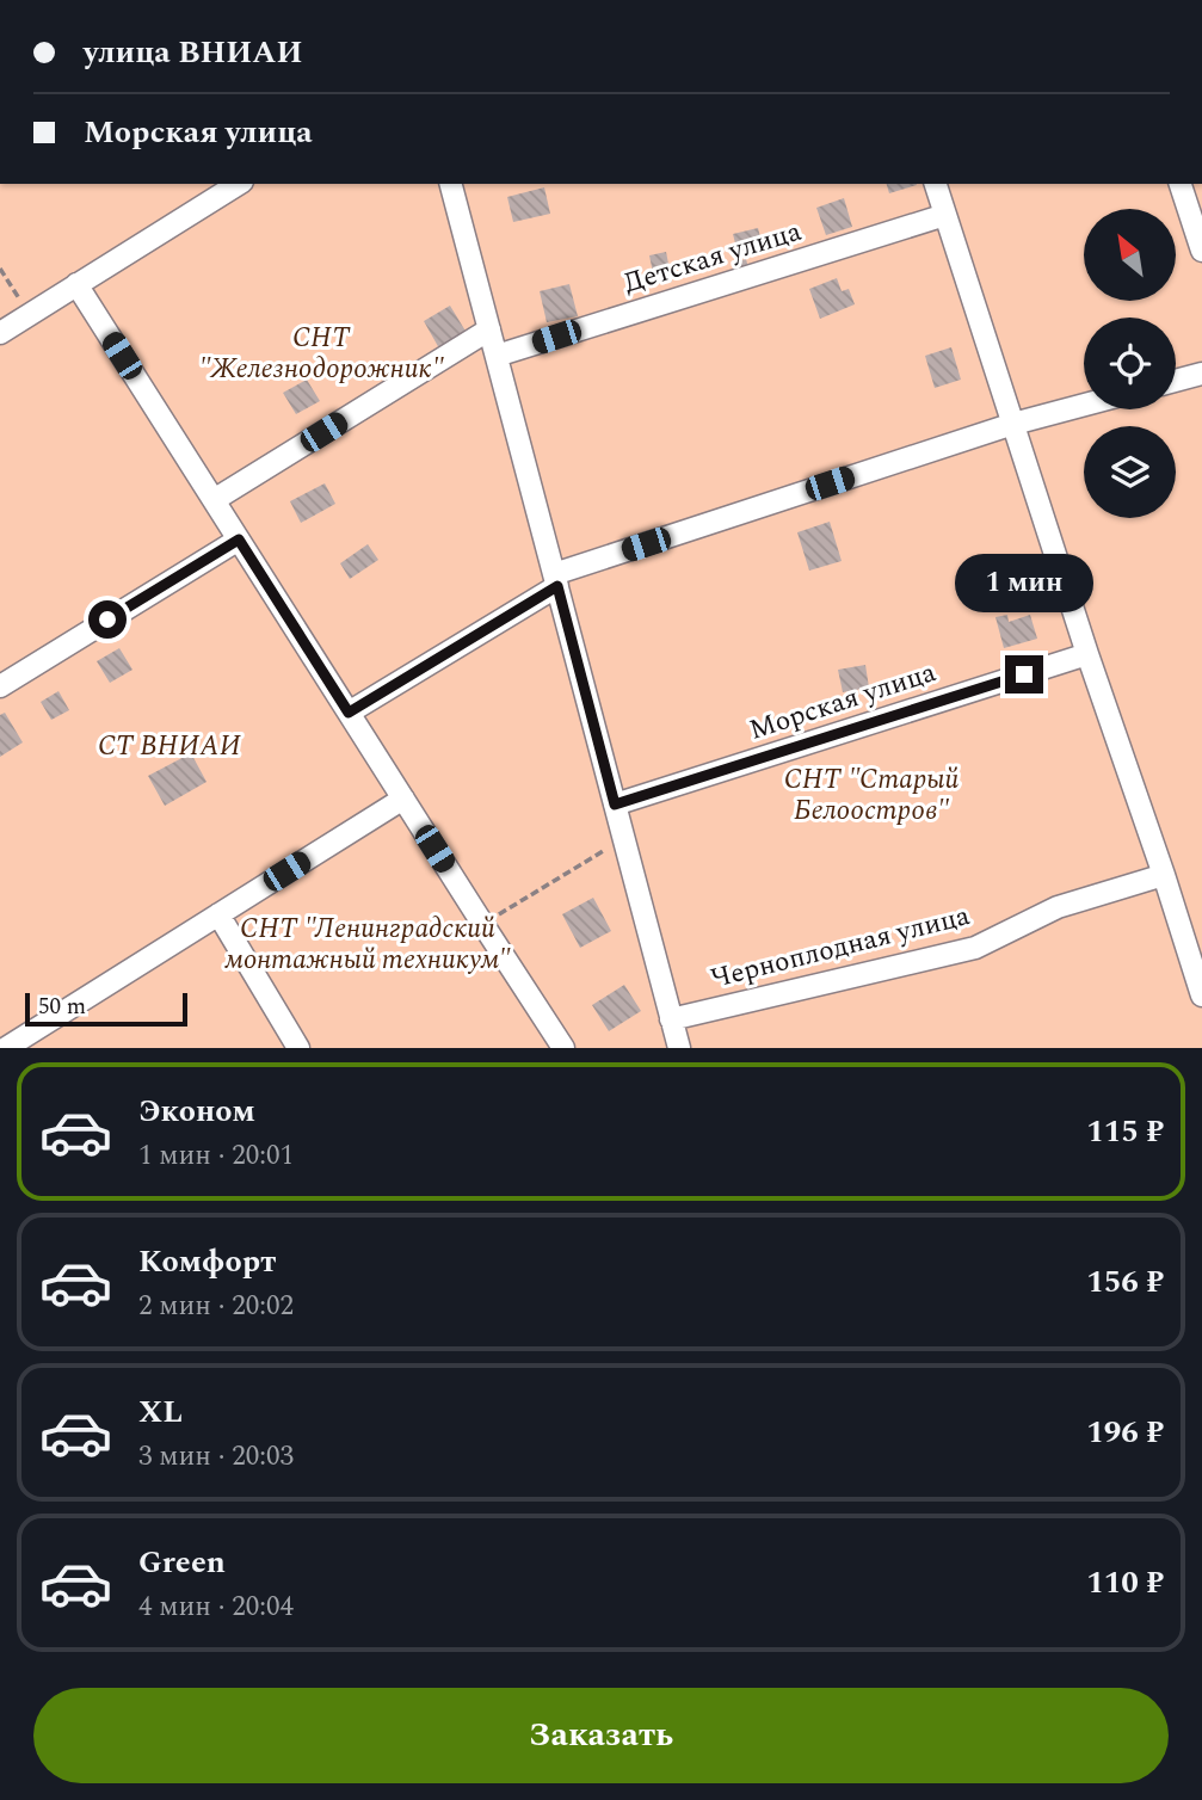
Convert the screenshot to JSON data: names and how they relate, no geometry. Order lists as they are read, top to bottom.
{
  "streets": {
    "street": ["Детская улица", "Морская улица", "Черноплодная улица"]
  },
  "parks": [
    "СНТ \"Железнодорожник\"",
    "СТ ВНИАИ",
    "СНТ \"Старый Белоостров\"",
    "СНТ \"Ленинградский монтажный техникум\""
  ],
  "scale_bar": "50 m",
  "north": "top left",
  "page": {
    "banner": ["улица ВНИАИ", "Морская улица"],
    "bubble": "1 мин",
    "scale": "50 m",
    "list": [
      {
        "name": "Эконом",
        "note": "1 мин · 20:01",
        "value": "115 ₽"
      },
      {
        "name": "Комфорт",
        "note": "2 мин · 20:02",
        "value": "156 ₽"
      },
      {
        "name": "XL",
        "note": "3 мин · 20:03",
        "value": "196 ₽"
      },
      {
        "name": "Green",
        "note": "4 мин · 20:04",
        "value": "110 ₽"
      }
    ],
    "buttons": "Заказать"
  }
}
